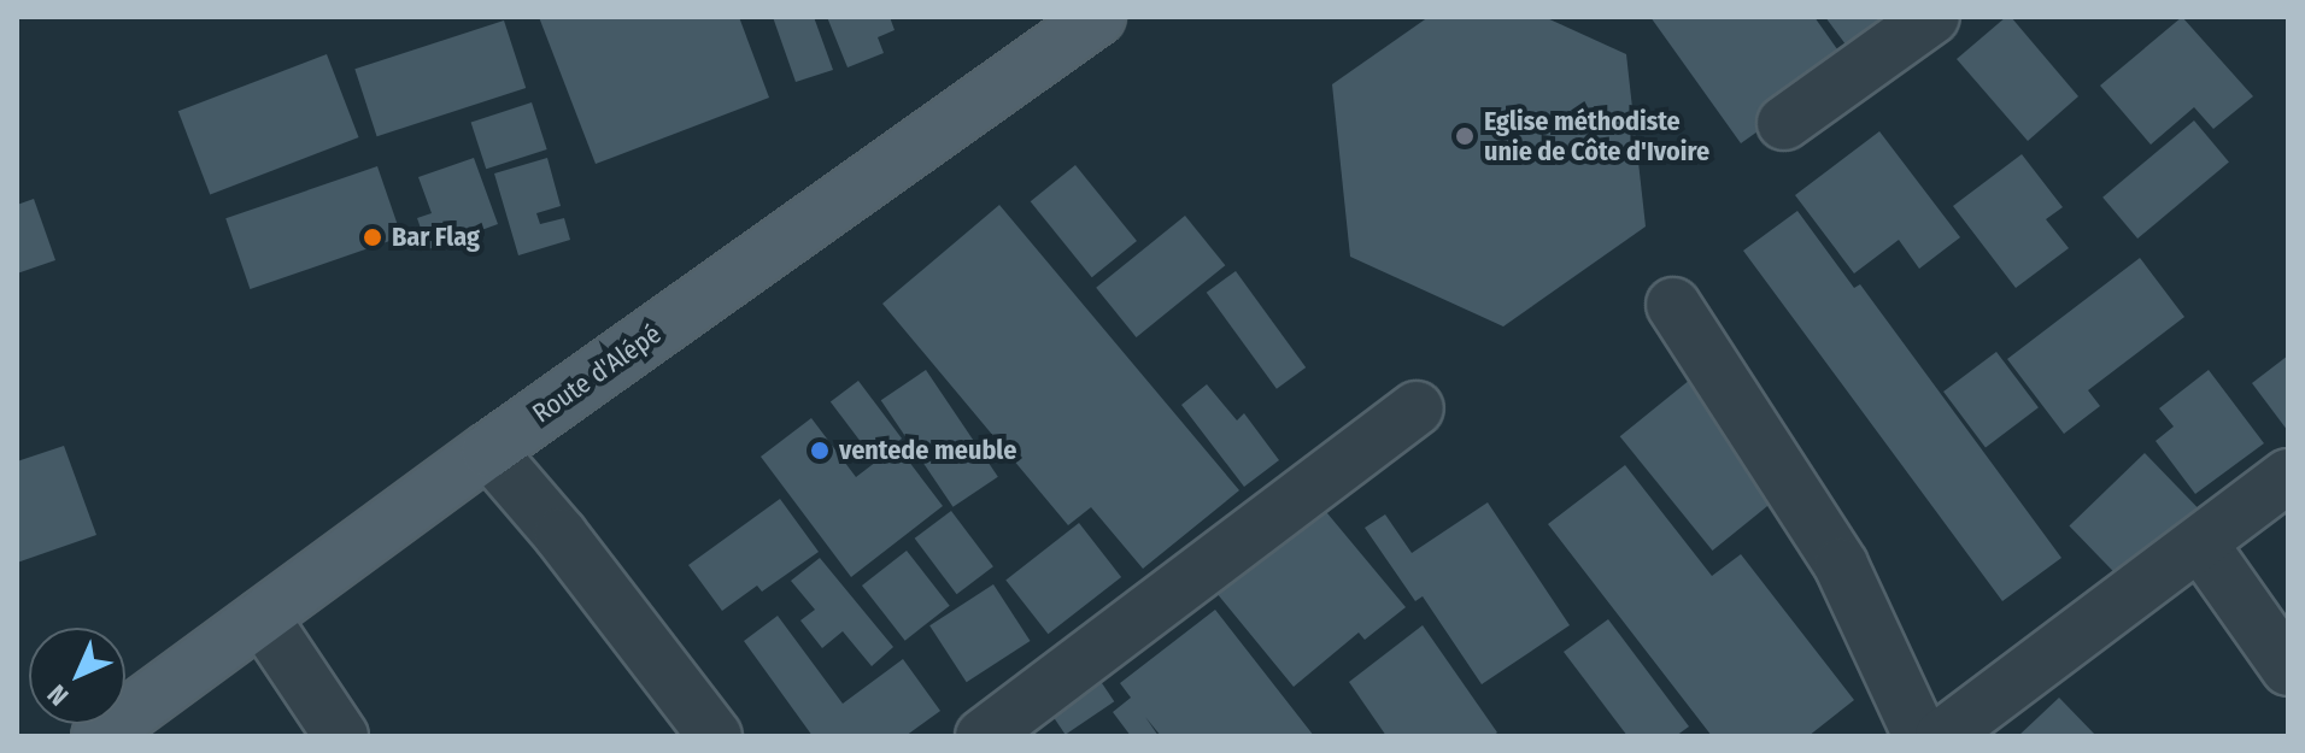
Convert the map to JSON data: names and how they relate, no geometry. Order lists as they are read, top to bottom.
{
  "streets": {
    "main road": ["Route d'Alépé"]
  },
  "places": ["Eglise méthodiste unie de Côte d'Ivoire", "Bar Flag", "ventede meuble"],
  "north": "bottom left"
}
